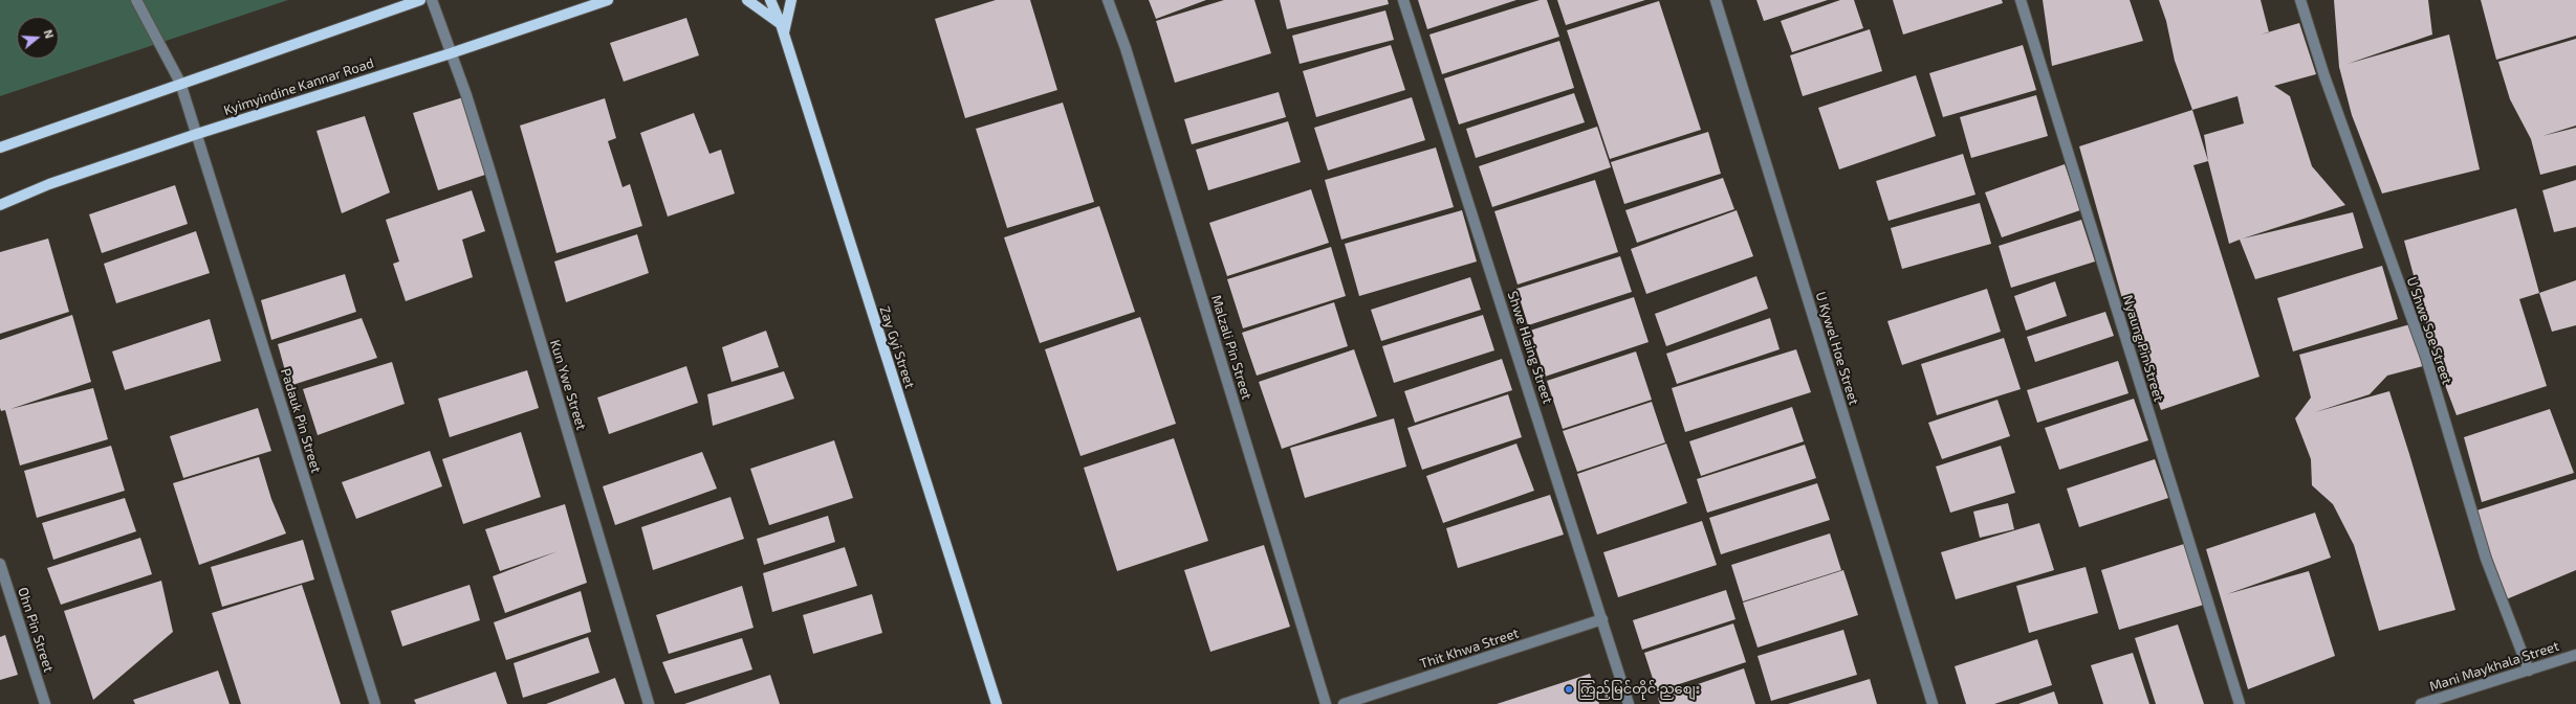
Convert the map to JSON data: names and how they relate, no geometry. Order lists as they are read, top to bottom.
{
  "streets": {
    "main road": ["Kyimyindine Kannar Road", "Zay Gyi Street"],
    "street": [
      "U Shwe Soe Street",
      "Malzali Pin Street",
      "Shwe Hlaing Street",
      "U Kywel Hoe Street",
      "Nyaung Pin Street",
      "Kun Ywe Street",
      "Padauk Pin Street",
      "Ohn Pin Street",
      "Thit Khwa Street",
      "Mani Maykhala Street"
    ]
  },
  "crossings": [
    ["Kyimyindine Kannar Road", "Kun Ywe Street"],
    ["Kyimyindine Kannar Road", "Padauk Pin Street"],
    ["U Shwe Soe Street", "Mani Maykhala Street"],
    ["Shwe Hlaing Street", "Thit Khwa Street"]
  ],
  "places": ["ကြည့်မြင်တိုင် ညစျေး"],
  "north": "right"
}
